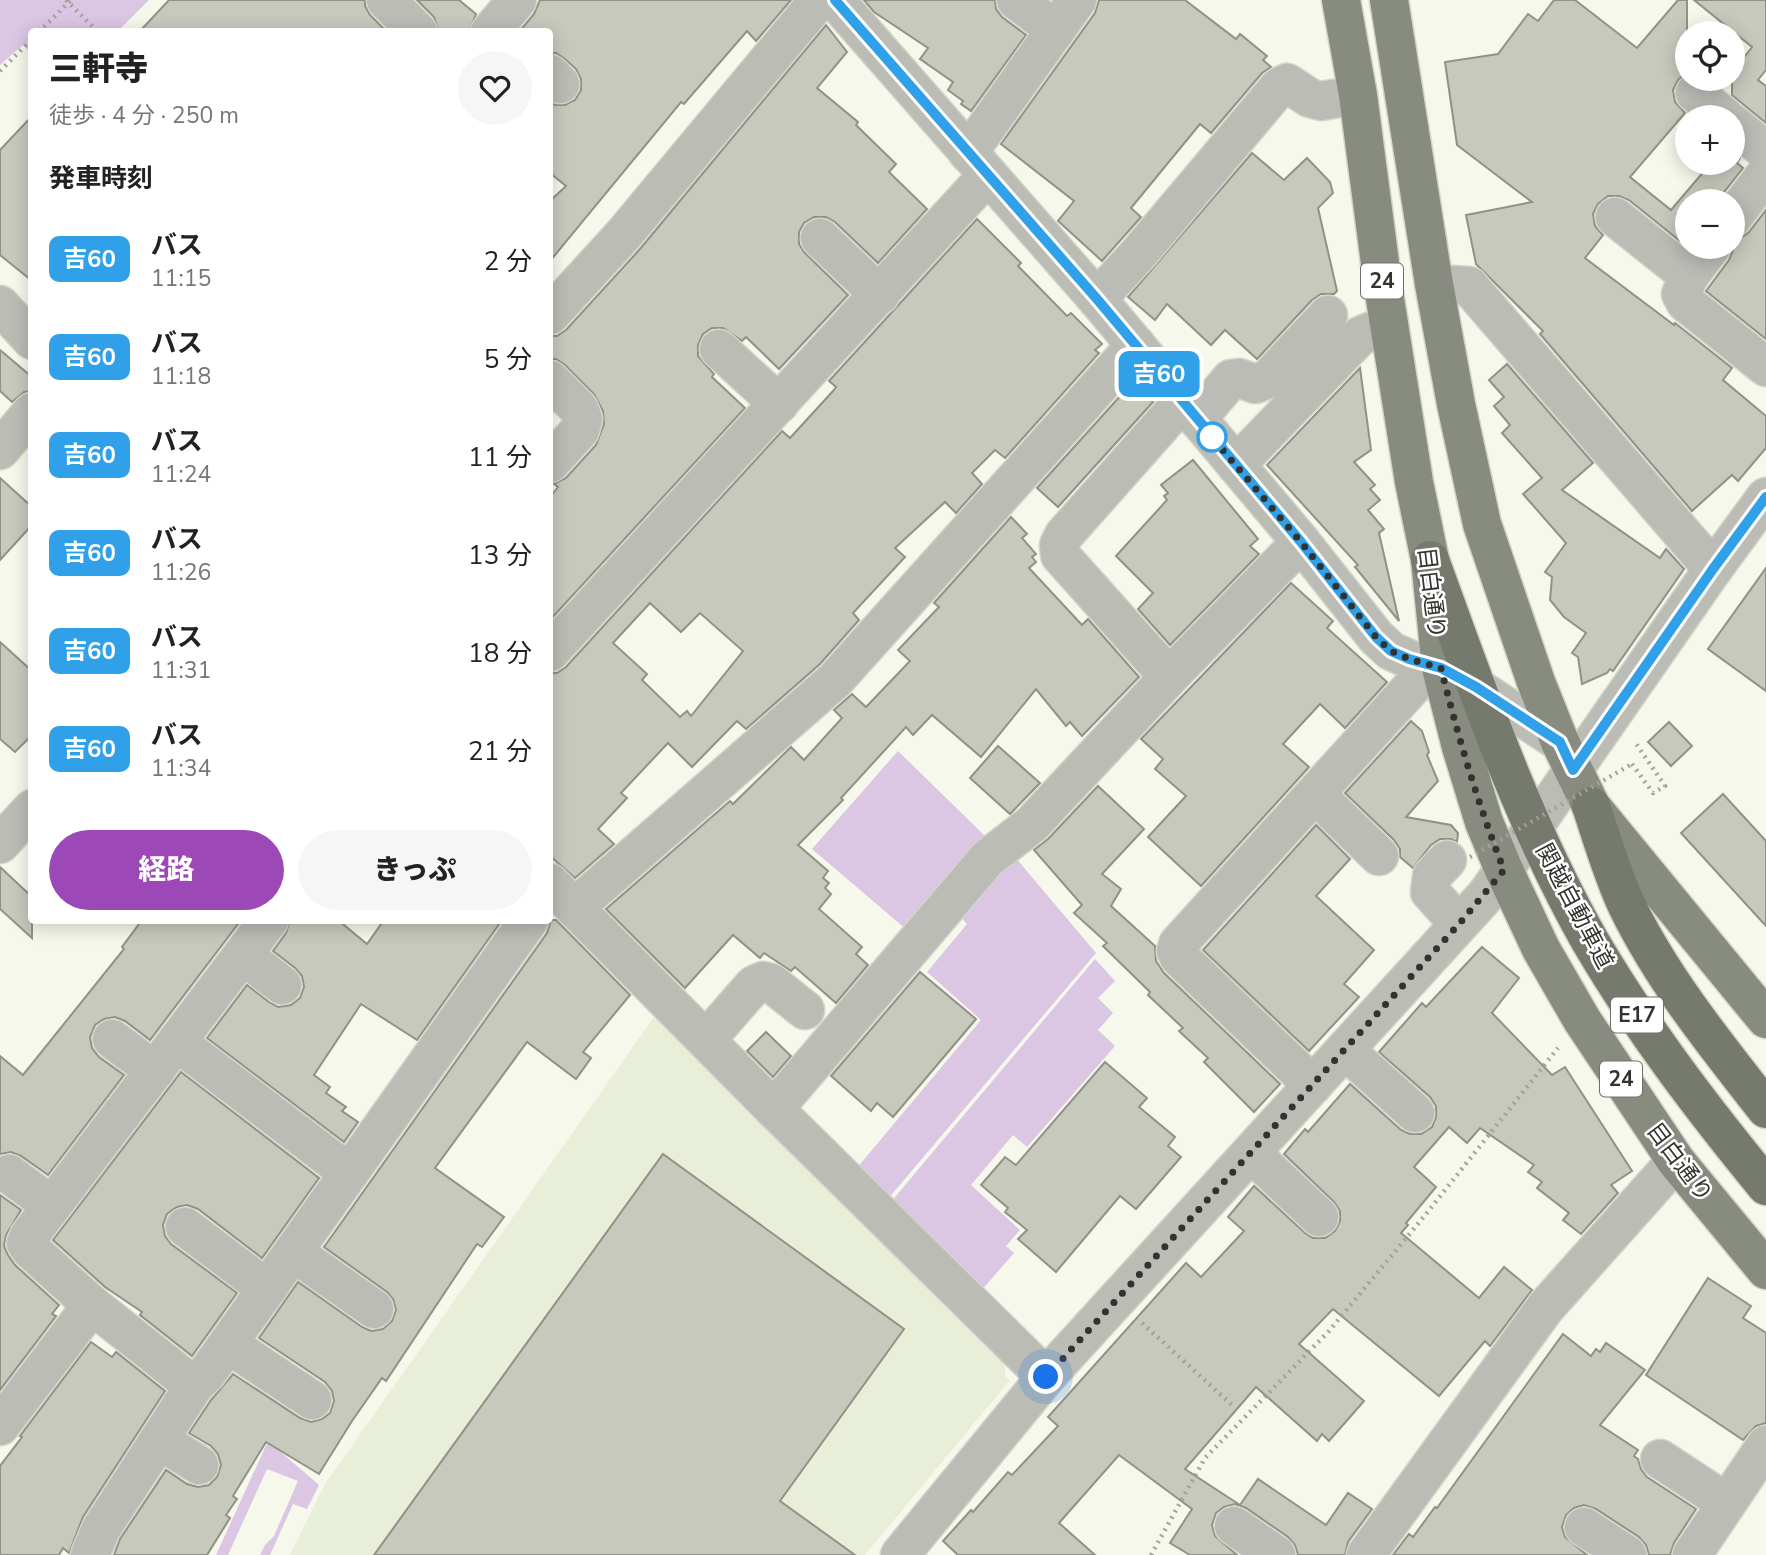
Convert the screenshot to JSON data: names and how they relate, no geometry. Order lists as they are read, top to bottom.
{
  "streets": {
    "highway": ["関越自動車道", "E17"],
    "main road": ["24", "目白通り"]
  },
  "crossings": [
    ["24", "関越自動車道"],
    ["目白通り", "E17"],
    ["関越自動車道", "E17"]
  ],
  "lines": ["bus line 吉60"],
  "page": {
    "on_map": "吉60",
    "map_buttons": ["+", "−"],
    "heading": [
      ["三軒寺", "徒歩 · 4 分 · 250 m"],
      "発車時刻"
    ],
    "list": [
      {
        "mark": "吉60",
        "name": "バス",
        "note": "11:15",
        "value": "2 分"
      },
      {
        "mark": "吉60",
        "name": "バス",
        "note": "11:18",
        "value": "5 分"
      },
      {
        "mark": "吉60",
        "name": "バス",
        "note": "11:24",
        "value": "11 分"
      },
      {
        "mark": "吉60",
        "name": "バス",
        "note": "11:26",
        "value": "13 分"
      },
      {
        "mark": "吉60",
        "name": "バス",
        "note": "11:31",
        "value": "18 分"
      },
      {
        "mark": "吉60",
        "name": "バス",
        "note": "11:34",
        "value": "21 分"
      }
    ],
    "buttons": ["経路", "きっぷ"]
  }
}
